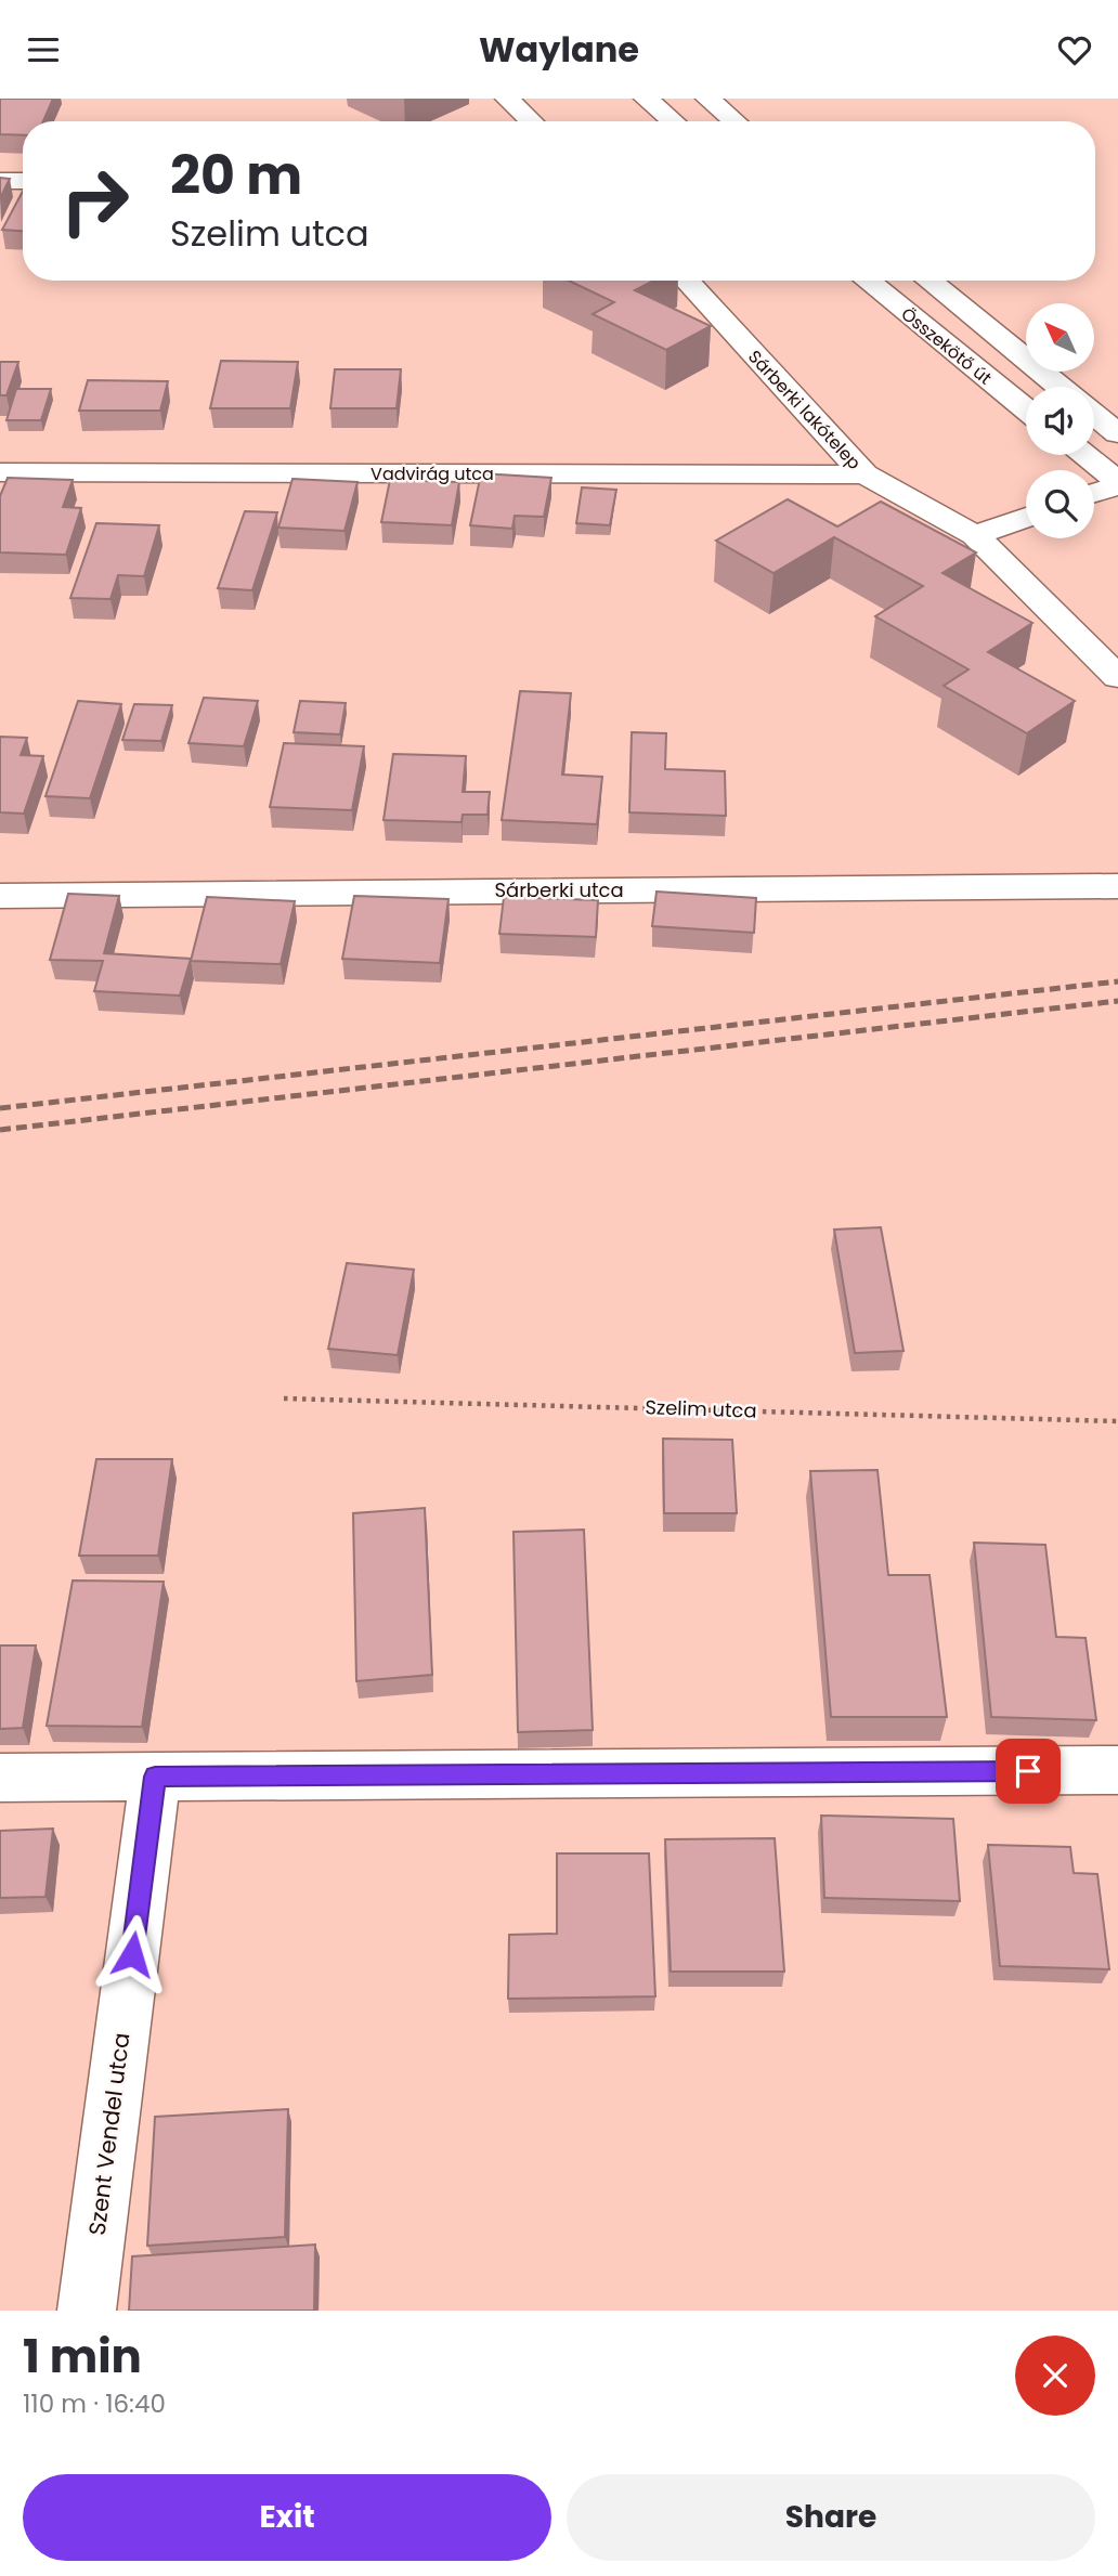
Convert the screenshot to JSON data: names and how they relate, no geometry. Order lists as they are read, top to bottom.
{
  "streets": {
    "street": [
      "Összekötő út",
      "Sárberki lakótelep",
      "Vadvirág utca",
      "Sárberki utca",
      "Szent Vendel utca"
    ],
    "path": ["Szelim utca"]
  },
  "crossings": [
    ["Sárberki lakótelep", "Vadvirág utca"]
  ],
  "north": "top left",
  "page": {
    "header": "Waylane",
    "turn": ["20 m", "Szelim utca"],
    "heading": ["1 min", "110 m · 16:40"],
    "buttons": ["Exit", "Share"]
  }
}
